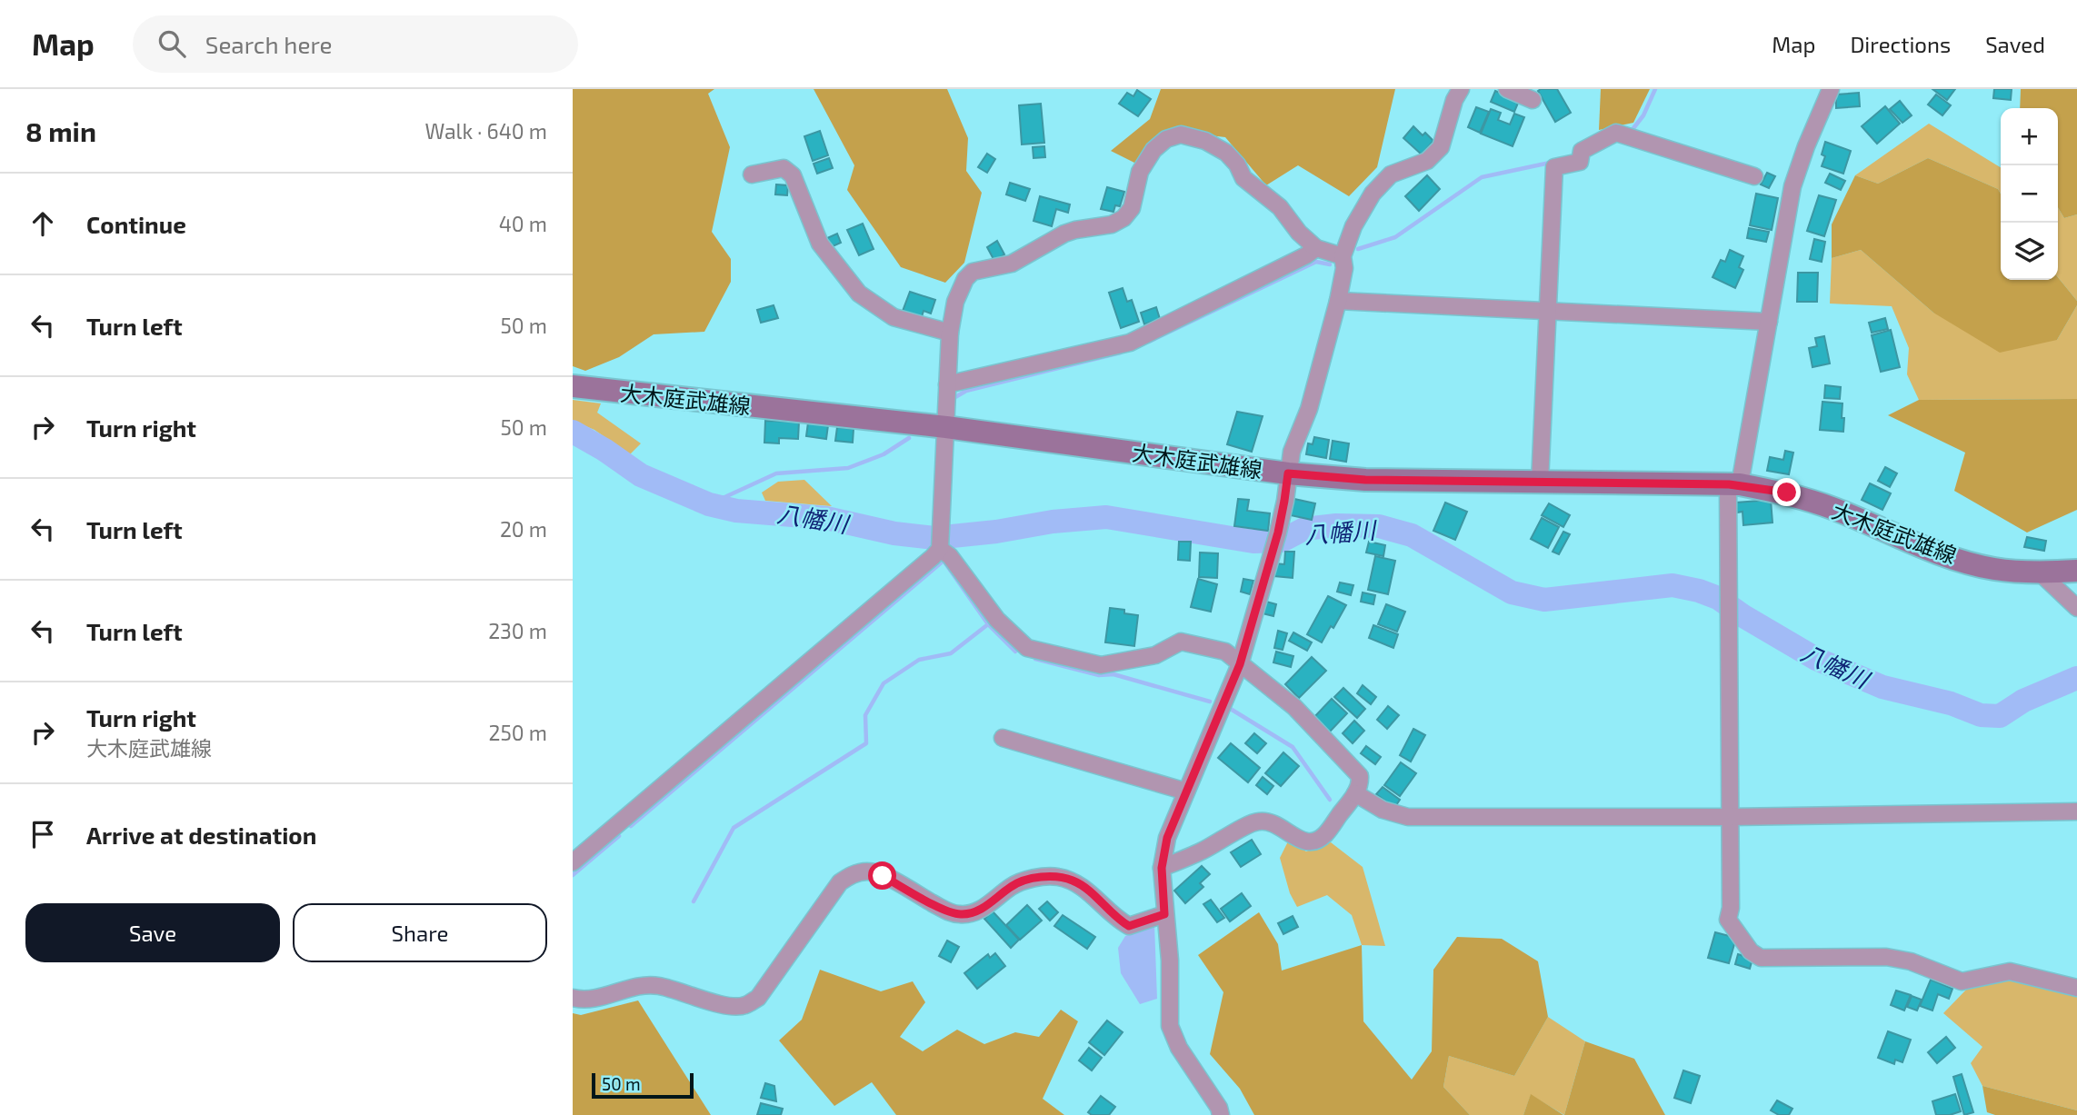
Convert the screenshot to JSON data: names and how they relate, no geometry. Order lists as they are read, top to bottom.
{
  "streets": {
    "main road": ["大木庭武雄線"]
  },
  "water": ["八幡川"],
  "scale_bar": "50 m",
  "page": {
    "header": "Map",
    "search": "Search here",
    "nav": ["Map", "Directions", "Saved"],
    "heading": ["8 min", "Walk · 640 m"],
    "map_buttons": ["+", "−"],
    "list": [
      ["Continue", "40 m"],
      ["Turn left", "50 m"],
      ["Turn right", "50 m"],
      ["Turn left", "20 m"],
      ["Turn left", "230 m"],
      ["Turn right", "大木庭武雄線", "250 m"],
      "Arrive at destination"
    ],
    "buttons": ["Save", "Share"],
    "scale": "50 m"
  }
}
